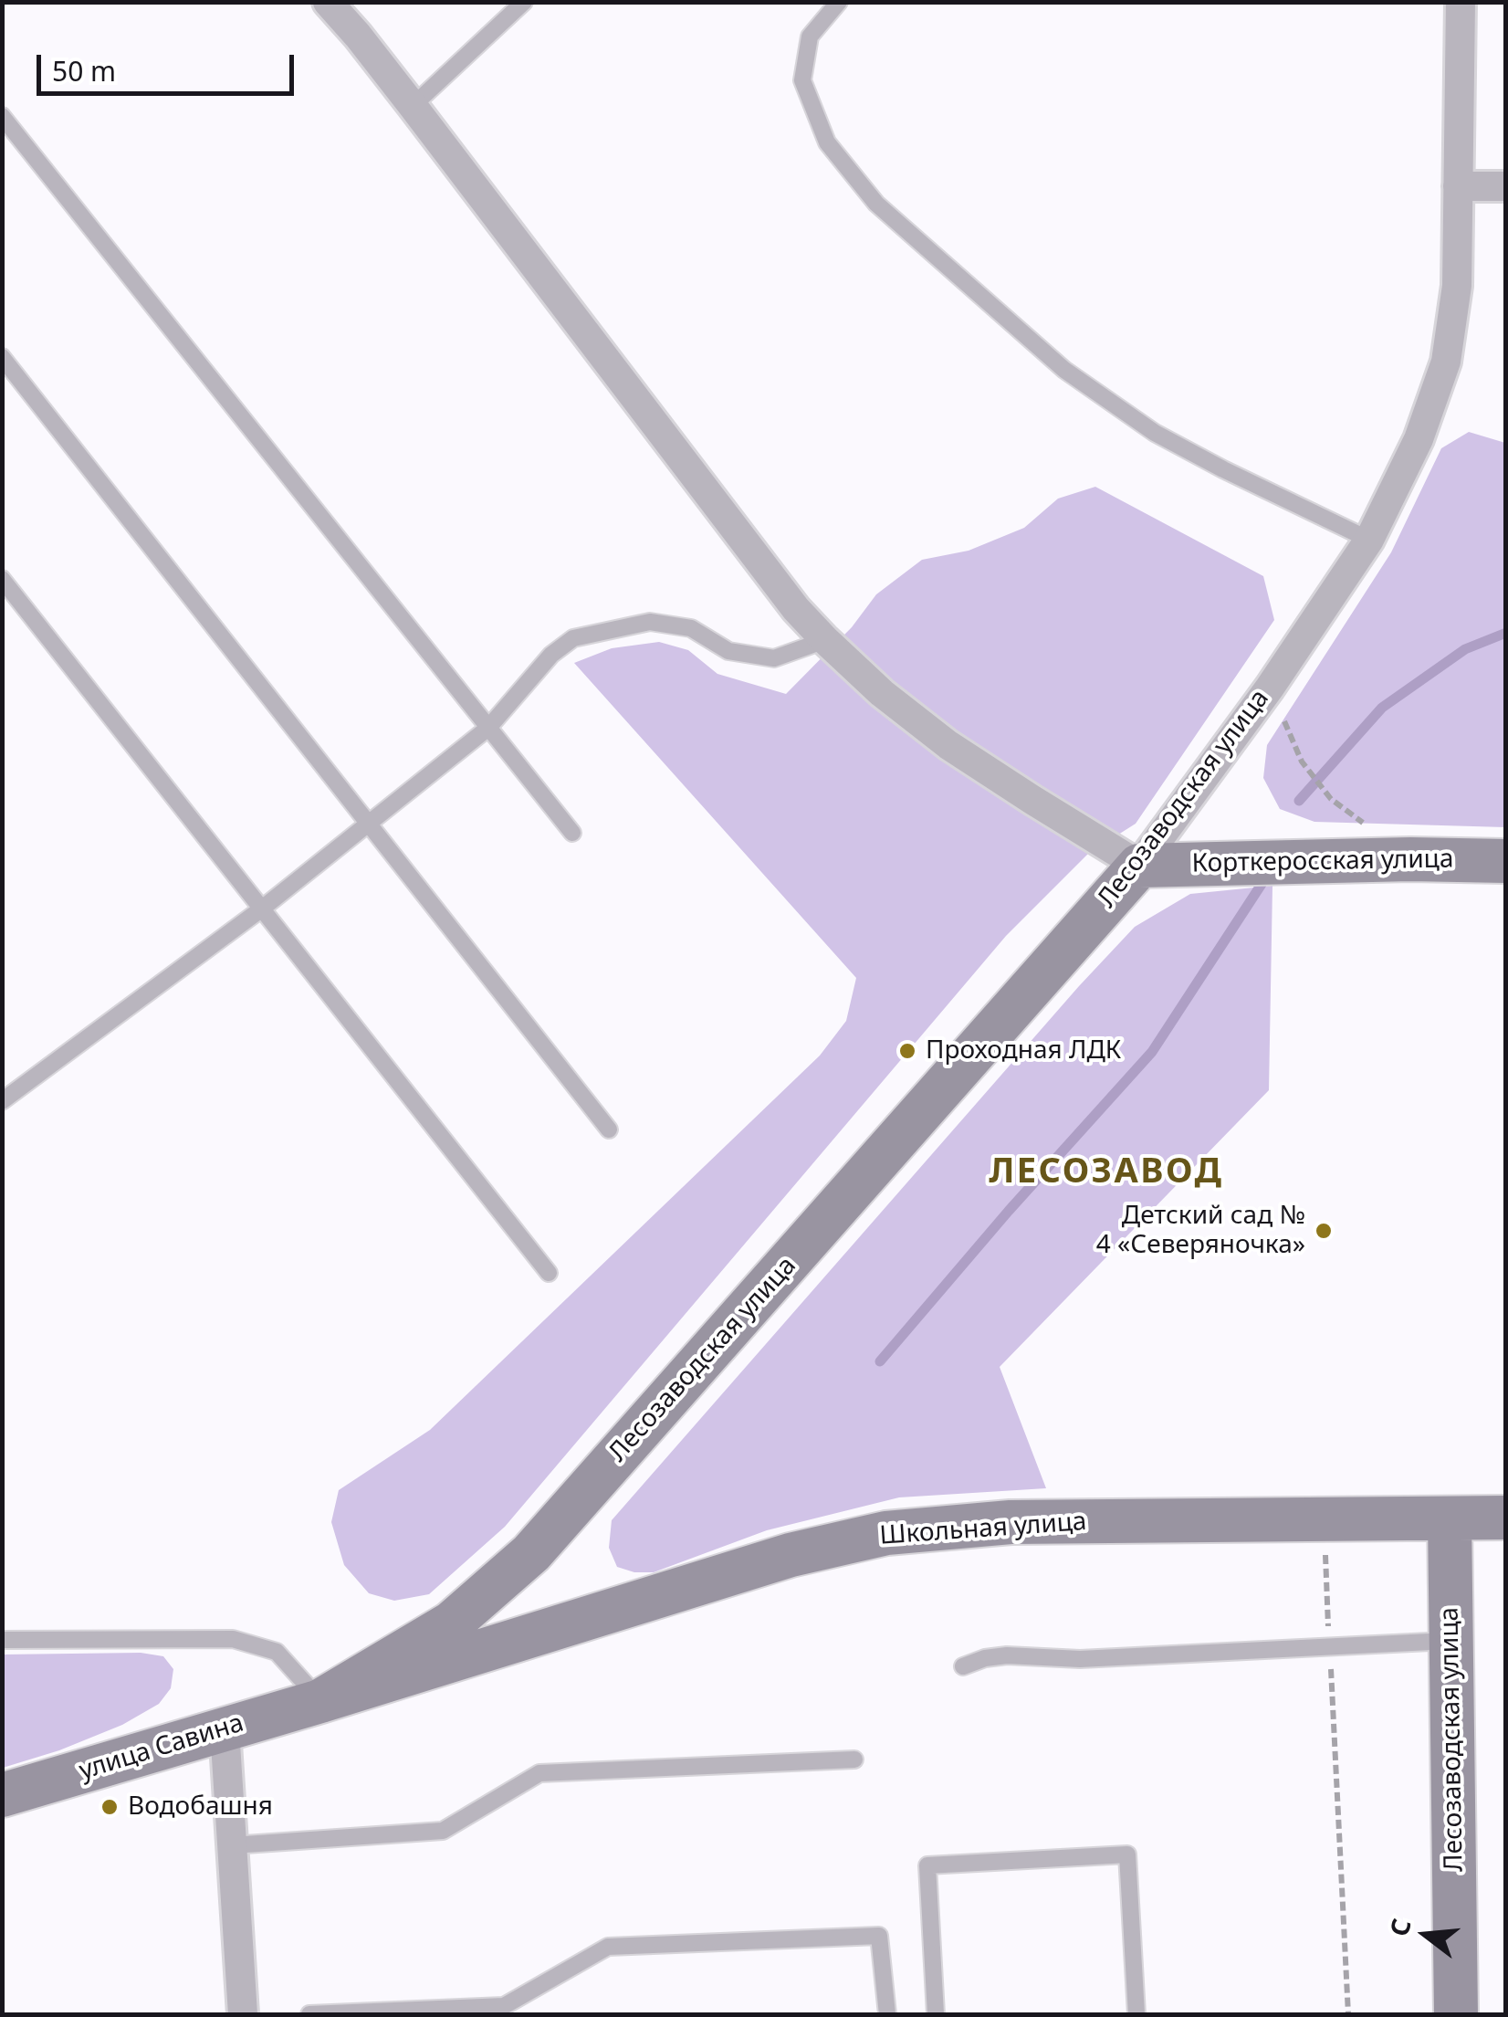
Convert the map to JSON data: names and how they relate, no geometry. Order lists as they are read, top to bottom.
{
  "streets": {
    "main road": [
      "Лесозаводская улица",
      "Корткеросская улица",
      "Школьная улица",
      "улица Савина"
    ]
  },
  "crossings": [
    ["Лесозаводская улица", "Корткеросская улица"],
    ["Лесозаводская улица", "Школьная улица"],
    ["Лесозаводская улица", "улица Савина"],
    ["Школьная улица", "улица Савина"]
  ],
  "districts": ["ЛЕСОЗАВОД"],
  "places": ["Проходная ЛДК", "Детский сад № 4 «Северяночка»", "Водобашня"],
  "scale_bar": "50 m",
  "north": "left"
}
